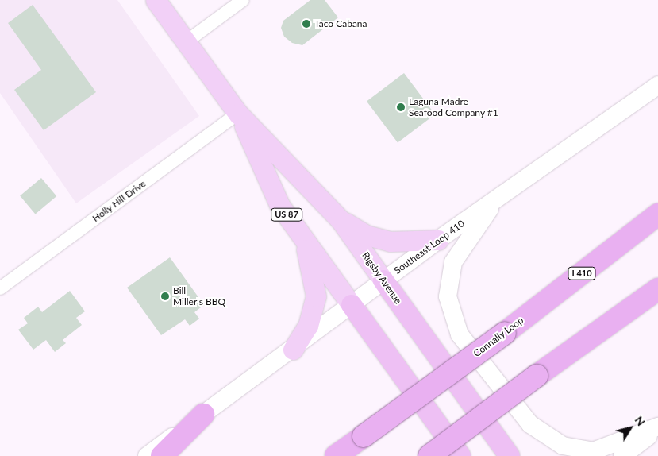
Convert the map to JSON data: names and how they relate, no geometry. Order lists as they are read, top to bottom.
{
  "streets": {
    "highway": [
      "US 87",
      "I 410",
      "Rigsby Avenue",
      "Connally Loop"
    ],
    "main road": ["Southeast Loop 410"],
    "street": ["Holly Hill Drive"]
  },
  "crossings": [
    ["Holly Hill Drive", "Rigsby Avenue"],
    ["Southeast Loop 410", "Rigsby Avenue"]
  ],
  "places": ["Taco Cabana", "Laguna Madre Seafood Company #1", "Bill Miller's BBQ"],
  "north": "top right"
}
